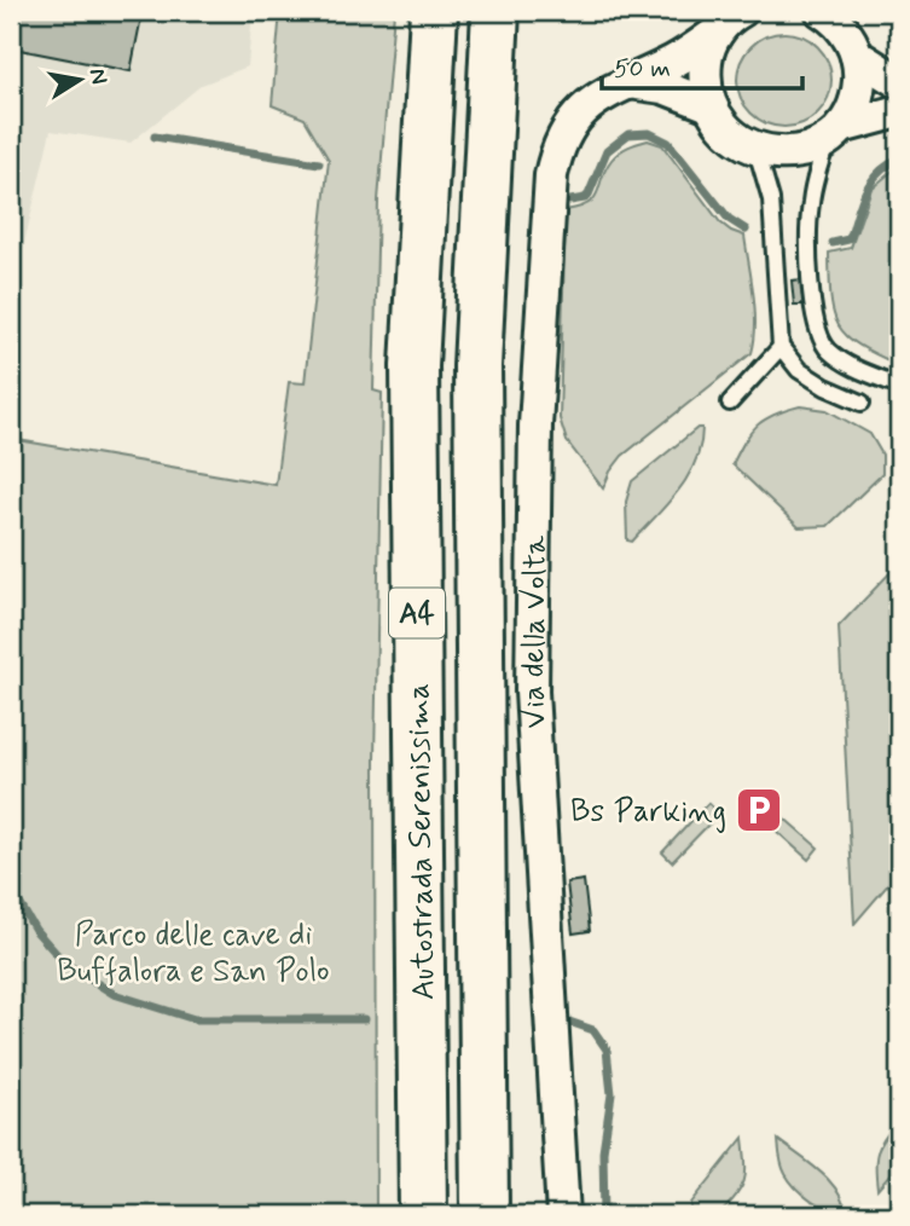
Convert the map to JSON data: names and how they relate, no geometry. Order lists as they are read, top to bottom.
{
  "streets": {
    "highway": ["A4", "Autostrada Serenissima"],
    "street": ["Via della Volta"]
  },
  "parks": ["Parco delle cave di Buffalora e San Polo"],
  "places": {
    "parking": ["Bs Parking"]
  },
  "scale_bar": "50 m",
  "north": "right"
}
